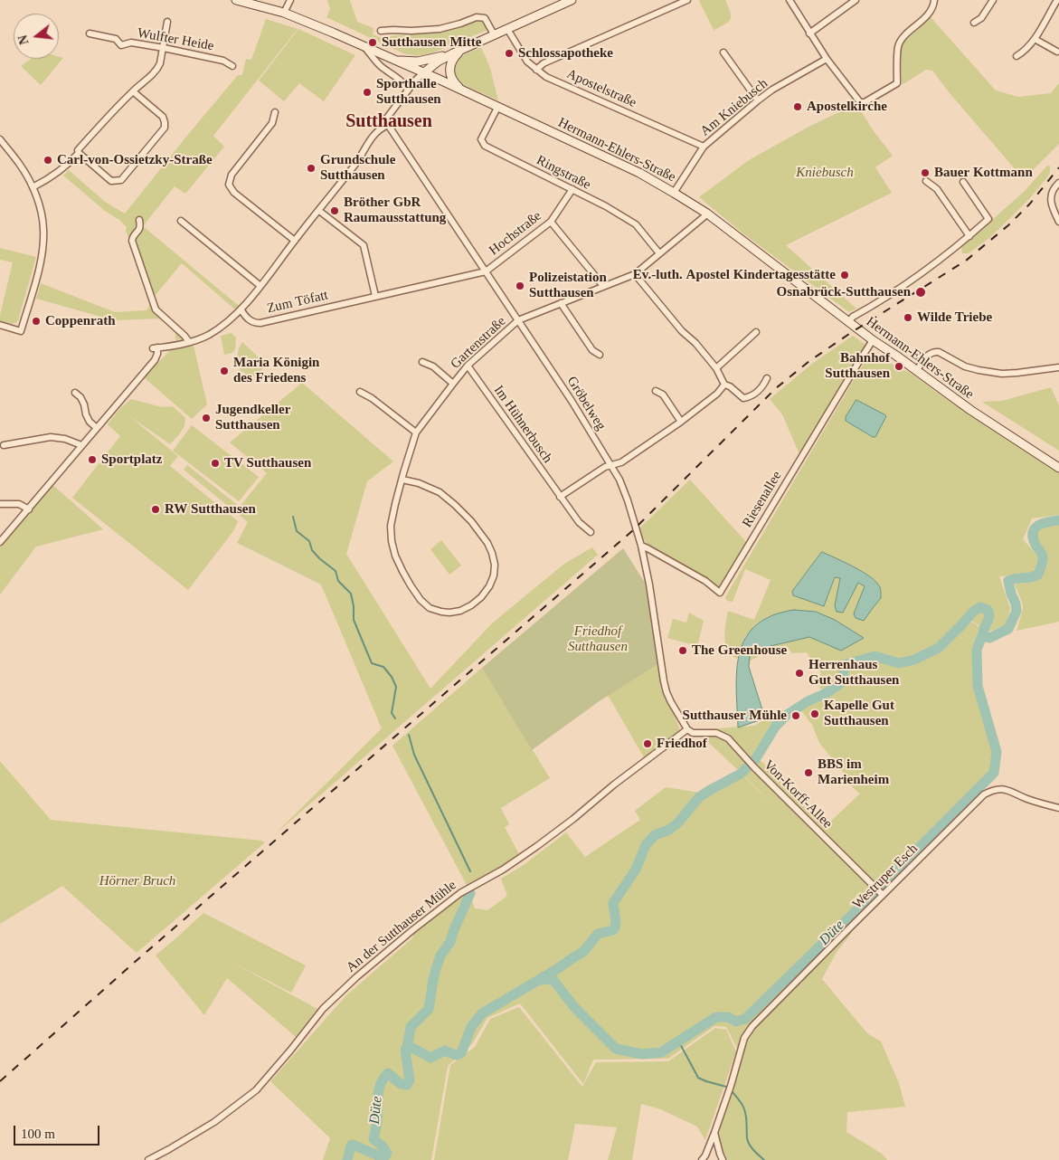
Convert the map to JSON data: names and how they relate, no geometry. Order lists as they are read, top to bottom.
{
  "streets": {
    "street": [
      "Wulfter Heide",
      "Apostelstraße",
      "Am Kniebusch",
      "Hermann-Ehlers-Straße",
      "Ringstraße",
      "Hochstraße",
      "Zum Töfatt",
      "Gartenstraße",
      "Gröbelweg",
      "Im Hühnerbusch",
      "Riesenallee",
      "Von-Korff-Allee",
      "Westruper Esch",
      "An der Sutthauser Mühle"
    ]
  },
  "crossings": [
    ["Apostelstraße", "Am Kniebusch"],
    ["Am Kniebusch", "Hermann-Ehlers-Straße"],
    ["Hermann-Ehlers-Straße", "Ringstraße"],
    ["Hermann-Ehlers-Straße", "Gartenstraße"],
    ["Hermann-Ehlers-Straße", "Riesenallee"],
    ["Ringstraße", "Hochstraße"],
    ["Ringstraße", "Gartenstraße"],
    ["Hochstraße", "Zum Töfatt"],
    ["Hochstraße", "Gröbelweg"],
    ["Zum Töfatt", "Gröbelweg"],
    ["Gartenstraße", "Gröbelweg"],
    ["Gartenstraße", "Im Hühnerbusch"],
    ["Gröbelweg", "Riesenallee"],
    ["Gröbelweg", "Von-Korff-Allee"],
    ["Gröbelweg", "An der Sutthauser Mühle"],
    ["Von-Korff-Allee", "Westruper Esch"],
    ["Von-Korff-Allee", "An der Sutthauser Mühle"]
  ],
  "districts": ["Sutthausen"],
  "water": ["Düte"],
  "parks": ["Kniebusch", "Friedhof Sutthausen", "Hörner Bruch"],
  "places": [
    "Sutthausen Mitte",
    "Schlossapotheke",
    "Sporthalle Sutthausen",
    "Apostelkirche",
    "Carl-von-Ossietzky-Straße",
    "Grundschule Sutthausen",
    "Bauer Kottmann",
    "Bröther GbR Raumausstattung",
    "Ev.-luth. Apostel Kindertagesstätte",
    "Polizeistation Sutthausen",
    "Osnabrück-Sutthausen",
    "Wilde Triebe",
    "Coppenrath",
    "Bahnhof Sutthausen",
    "Maria Königin des Friedens",
    "Jugendkeller Sutthausen",
    "Sportplatz",
    "TV Sutthausen",
    "RW Sutthausen",
    "The Greenhouse",
    "Herrenhaus Gut Sutthausen",
    "Kapelle Gut Sutthausen",
    "Sutthauser Mühle",
    "Friedhof",
    "BBS im Marienheim"
  ],
  "scale_bar": "100 m",
  "north": "left"
}
